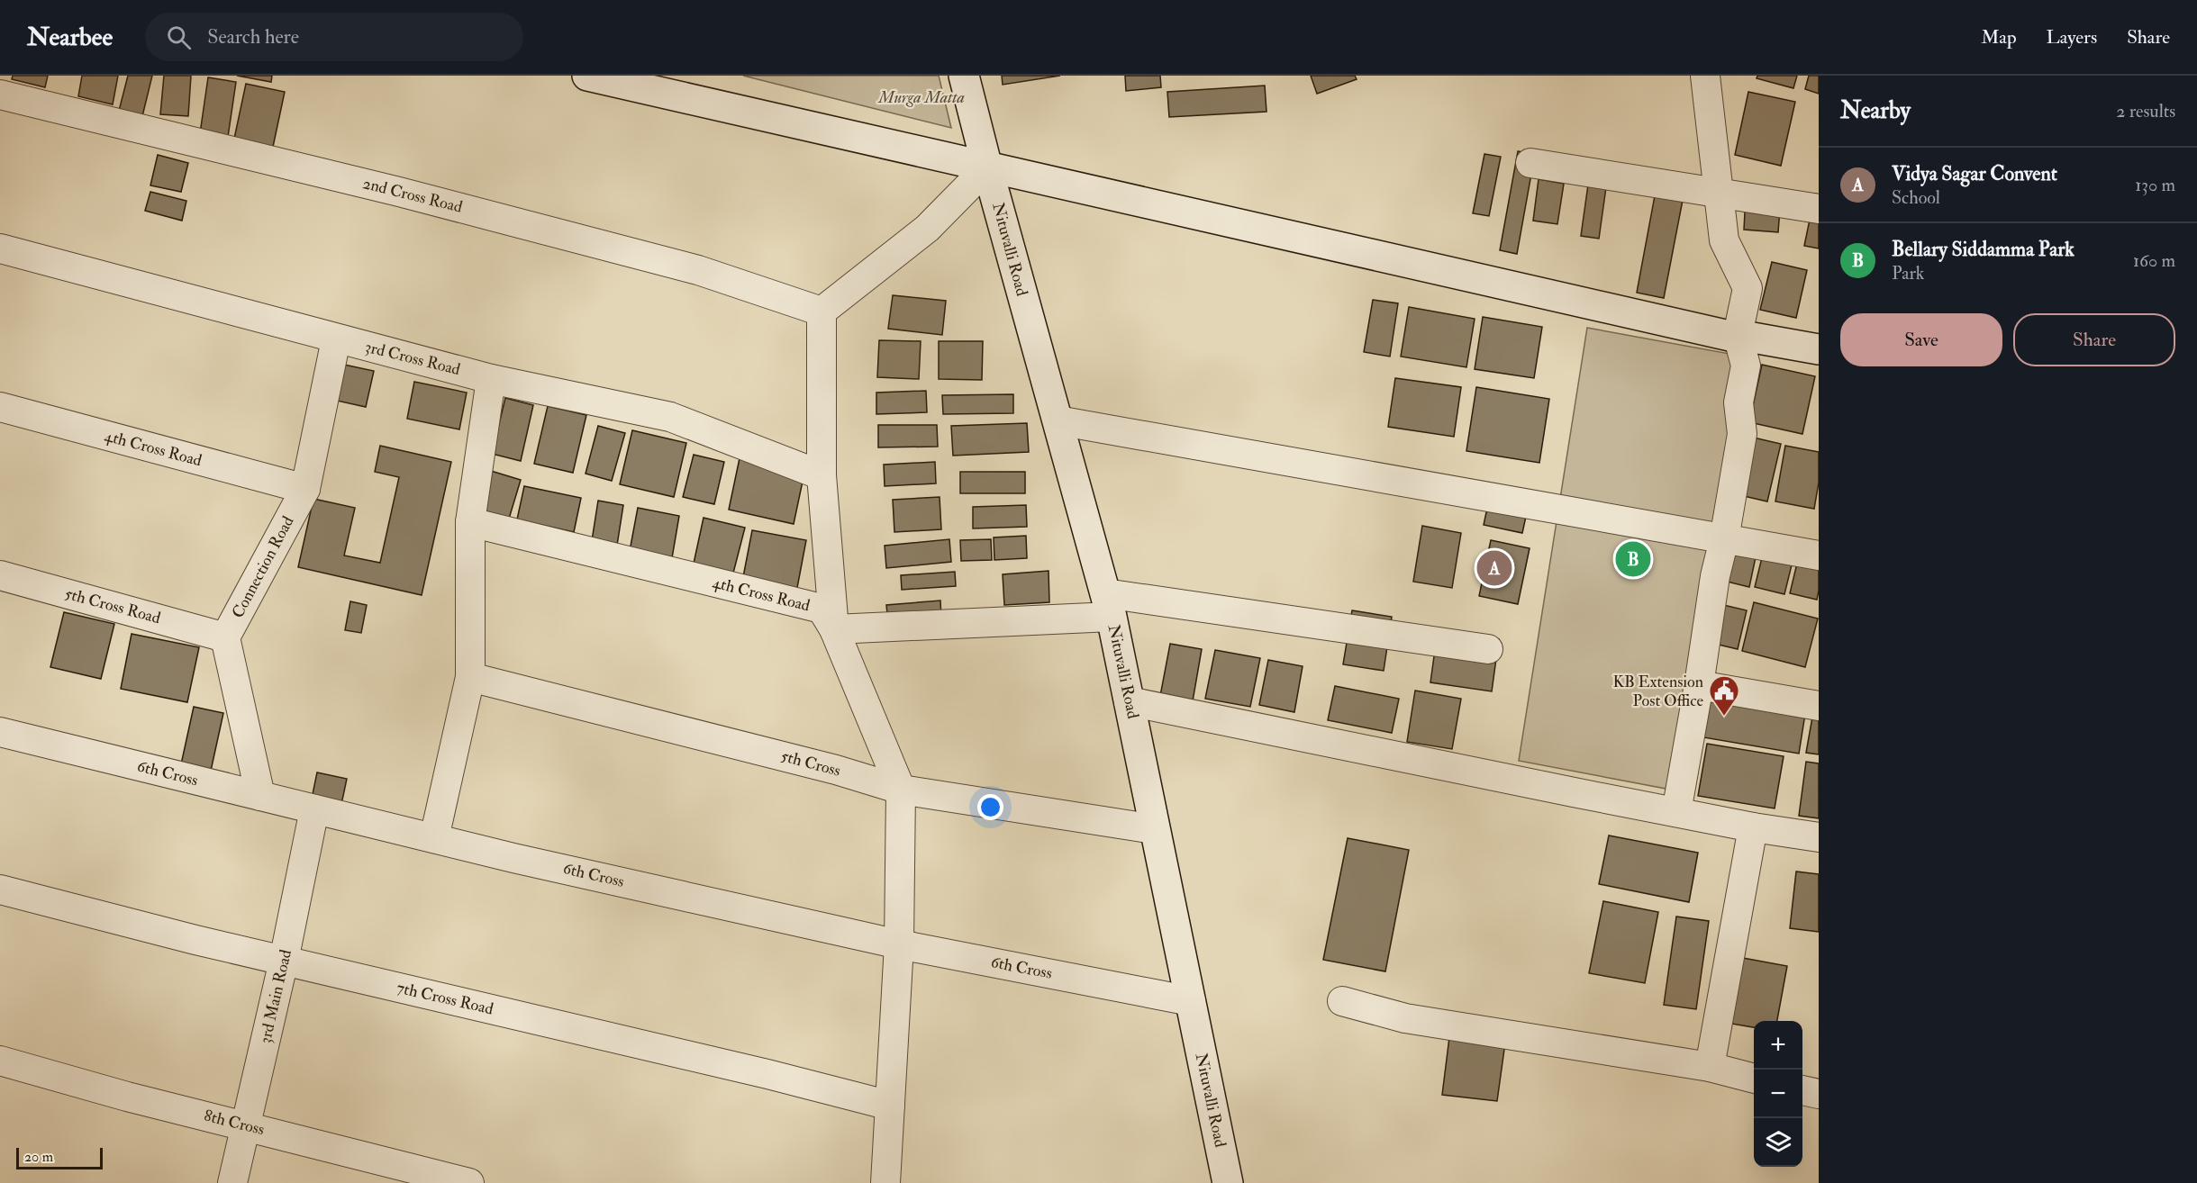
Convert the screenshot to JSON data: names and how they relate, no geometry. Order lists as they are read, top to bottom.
{
  "streets": {
    "street": [
      "2nd Cross Road",
      "Nituvalli Road",
      "3rd Cross Road",
      "4th Cross Road",
      "Connection Road",
      "5th Cross Road",
      "5th Cross",
      "6th Cross",
      "3rd Main Road",
      "7th Cross Road",
      "8th Cross"
    ]
  },
  "crossings": [
    ["Nituvalli Road", "5th Cross"],
    ["Nituvalli Road", "6th Cross"],
    ["3rd Cross Road", "Connection Road"],
    ["4th Cross Road", "Connection Road"],
    ["Connection Road", "5th Cross Road"],
    ["Connection Road", "6th Cross"],
    ["6th Cross", "3rd Main Road"],
    ["3rd Main Road", "7th Cross Road"],
    ["3rd Main Road", "8th Cross"]
  ],
  "parks": ["Murga Matta"],
  "places": {
    "public building": ["KB Extension Post Office"]
  },
  "scale_bar": "20 m",
  "page": {
    "header": "Nearbee",
    "search": "Search here",
    "nav": ["Map", "Layers", "Share"],
    "heading": ["Nearby", "2 results"],
    "list": [
      {
        "mark": "A",
        "name": "Vidya Sagar Convent",
        "note": "School",
        "value": "130 m"
      },
      {
        "mark": "B",
        "name": "Bellary Siddamma Park",
        "note": "Park",
        "value": "160 m"
      }
    ],
    "buttons": ["Save", "Share"],
    "pins": ["B", "A"],
    "map_buttons": ["+", "−"],
    "scale": "20 m"
  }
}
